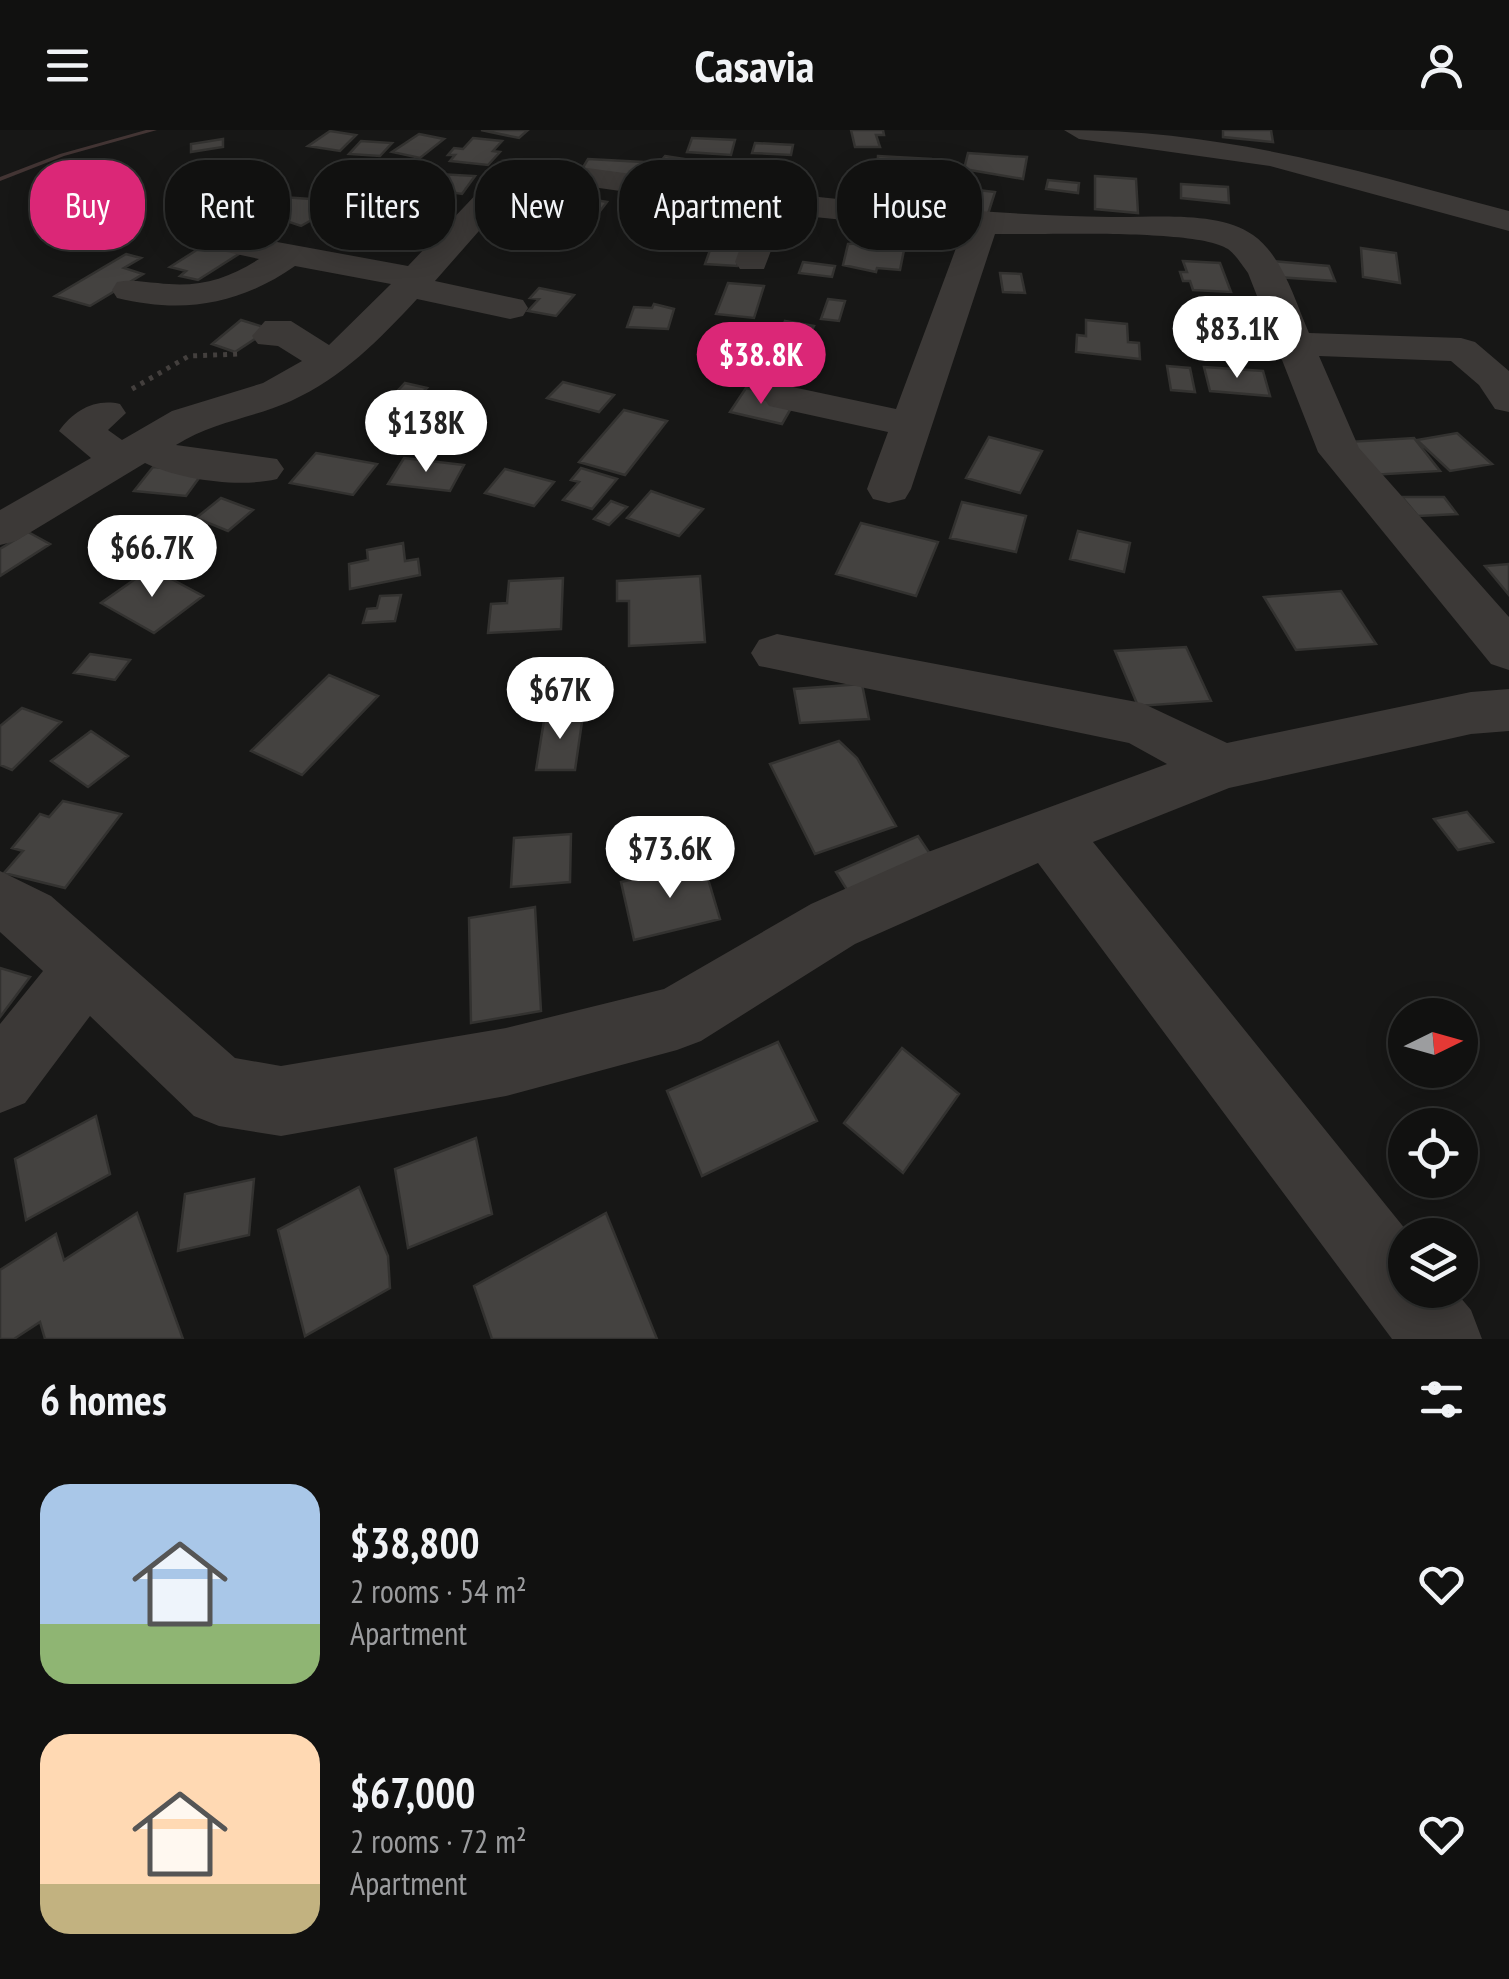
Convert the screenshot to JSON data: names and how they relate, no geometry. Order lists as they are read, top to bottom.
{
  "north": "right",
  "page": {
    "header": "Casavia",
    "chip": [
      "Buy",
      "Rent",
      "Filters",
      "New",
      "Apartment",
      "House"
    ],
    "price": [
      "$83.1K",
      "$38.8K",
      "$138K",
      "$66.7K",
      "$67K",
      "$73.6K"
    ],
    "heading": "6 homes",
    "list": [
      {
        "name": "$38,800",
        "note": "2 rooms · 54 m² · Apartment"
      },
      {
        "name": "$67,000",
        "note": "2 rooms · 72 m² · Apartment"
      }
    ]
  }
}
